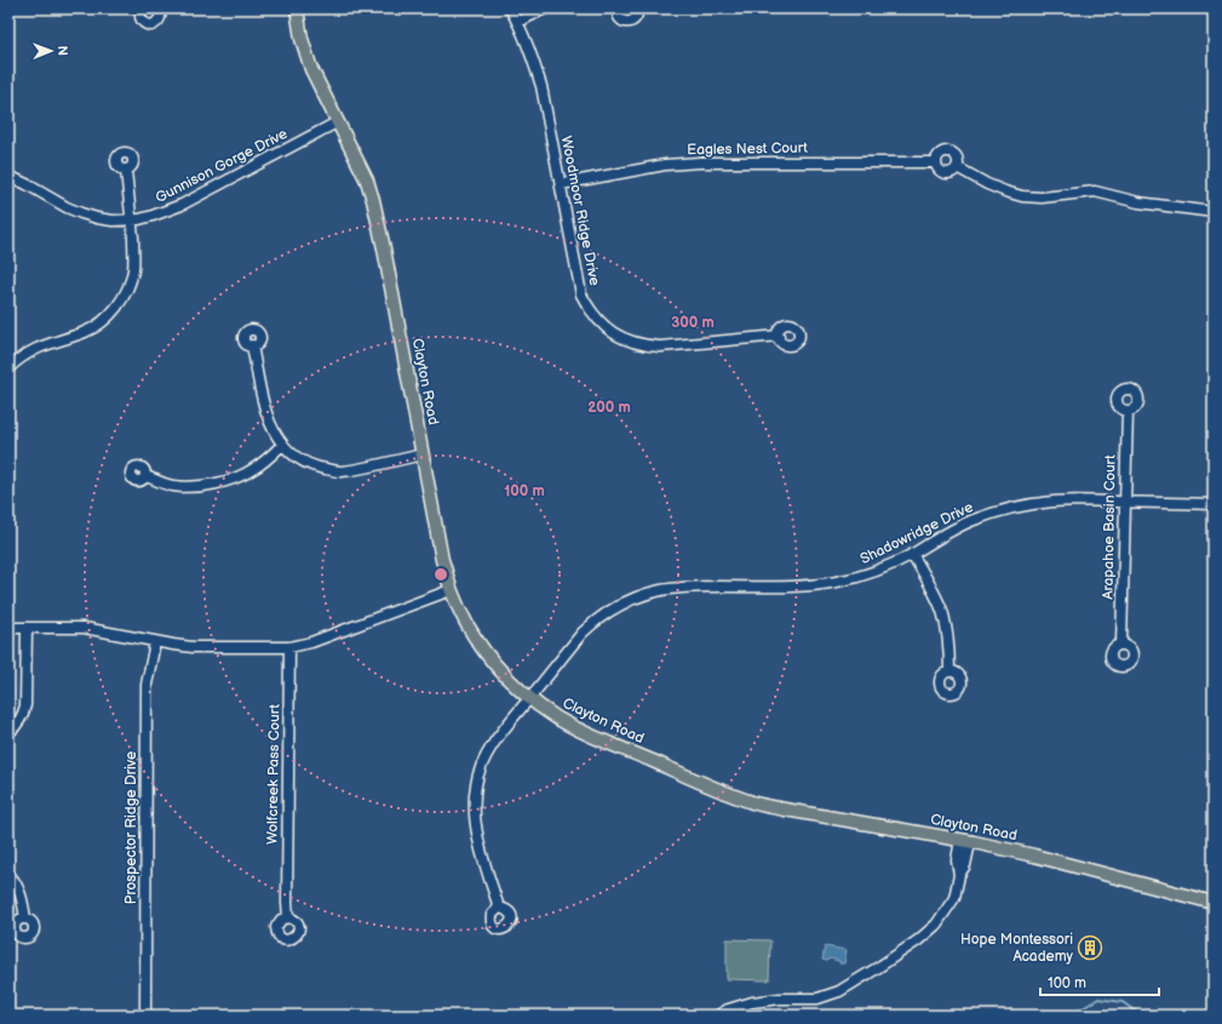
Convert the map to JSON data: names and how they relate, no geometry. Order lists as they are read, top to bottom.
{
  "streets": {
    "main road": ["Clayton Road"],
    "street": [
      "Eagles Nest Court",
      "Gunnison Gorge Drive",
      "Woodmoor Ridge Drive",
      "Arapahoe Basin Court",
      "Shadowridge Drive",
      "Wolfcreek Pass Court",
      "Prospector Ridge Drive"
    ]
  },
  "crossings": [
    ["Eagles Nest Court", "Woodmoor Ridge Drive"],
    ["Gunnison Gorge Drive", "Clayton Road"],
    ["Clayton Road", "Shadowridge Drive"],
    ["Arapahoe Basin Court", "Shadowridge Drive"]
  ],
  "places": {
    "building": ["Hope Montessori Academy"]
  },
  "scale_bar": "100 m",
  "north": "right",
  "rings": ["300 m", "200 m", "100 m"]
}
